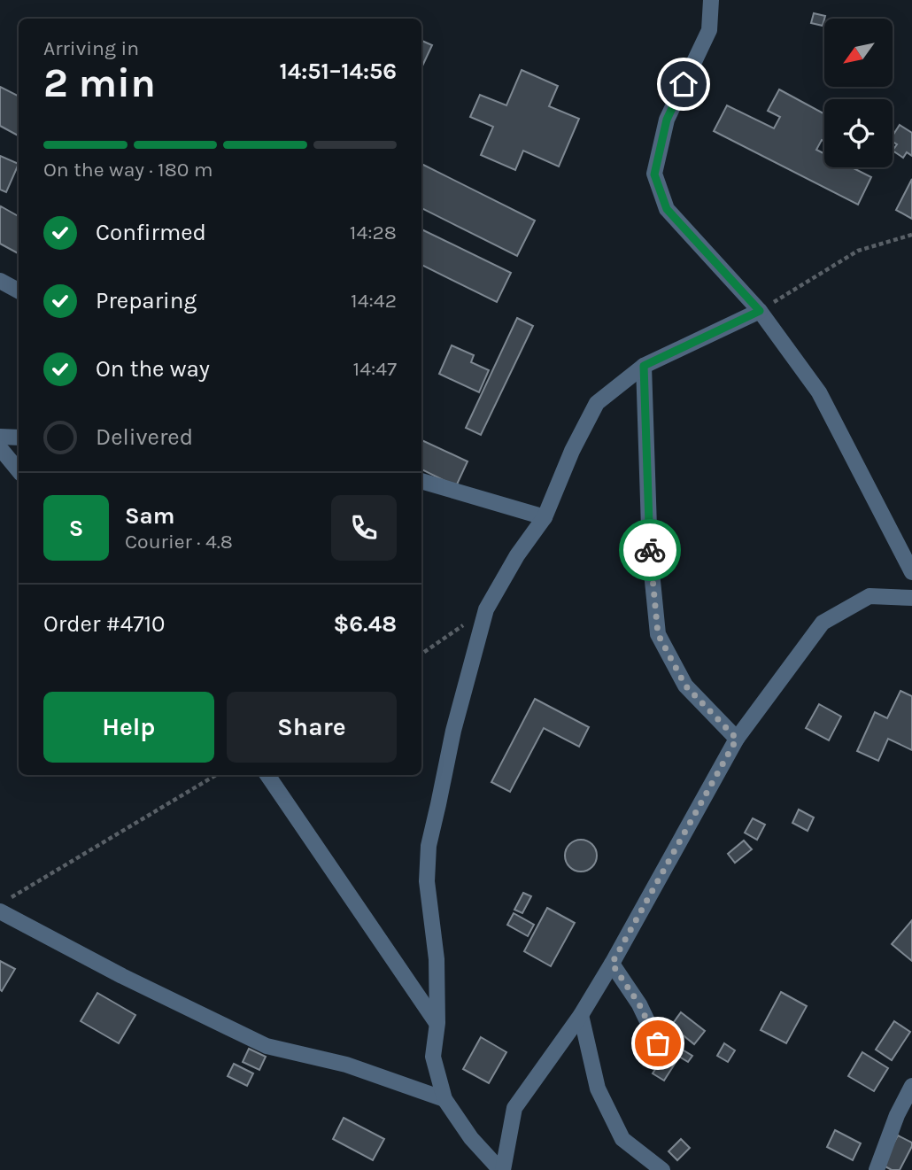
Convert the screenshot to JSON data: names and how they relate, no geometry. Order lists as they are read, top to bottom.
{
  "north": "bottom left",
  "page": {
    "heading": ["2 min", "Arriving in", "14:51–14:56"],
    "panel": [
      "Sam",
      "Courier · 4.8",
      "Order #4710",
      "$6.48"
    ],
    "bar": "On the way · 180 m",
    "list": [
      ["Confirmed", "14:28"],
      ["Preparing", "14:42"],
      ["On the way", "14:47"],
      "Delivered"
    ],
    "round": "S",
    "buttons": ["Help", "Share"]
  }
}
